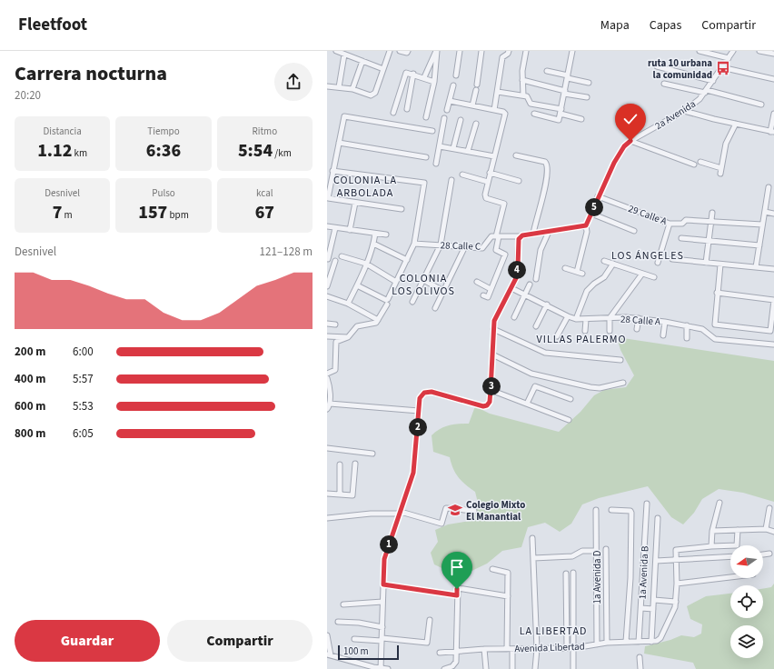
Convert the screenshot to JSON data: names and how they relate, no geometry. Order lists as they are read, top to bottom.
{
  "streets": {
    "street": [
      "2a Avenida",
      "29 Calle A",
      "28 Calle C",
      "28 Calle A",
      "1a Avenida B",
      "1a Avenida D",
      "Avenida Libertad"
    ]
  },
  "crossings": [
    ["2a Avenida", "29 Calle A"],
    ["1a Avenida B", "Avenida Libertad"],
    ["1a Avenida D", "Avenida Libertad"]
  ],
  "districts": [
    "COLONIA LA ARBOLADA",
    "LOS ÁNGELES",
    "COLONIA LOS OLIVOS",
    "VILLAS PALERMO",
    "LA LIBERTAD"
  ],
  "places": {
    "bus stop": ["ruta 10 urbana la comunidad"],
    "school or university": ["Colegio Mixto El Manantial"]
  },
  "scale_bar": "100 m",
  "north": "left",
  "page": {
    "header": "Fleetfoot",
    "nav": ["Mapa", "Capas", "Compartir"],
    "heading": ["Carrera nocturna", "20:20"],
    "stats": [
      ["Distancia", "1.12 km"],
      ["Tiempo", "6:36"],
      ["Ritmo", "5:54 /km"],
      ["Desnivel", "7 m"],
      ["Pulso", "157 bpm"],
      ["kcal", "67"]
    ],
    "pins": [
      "5",
      "4",
      "3",
      "2",
      "1"
    ],
    "chart": ["Desnivel", "121–128 m"],
    "list": [
      {
        "name": "200 m",
        "note": "6:00"
      },
      {
        "name": "400 m",
        "note": "5:57"
      },
      {
        "name": "600 m",
        "note": "5:53"
      },
      {
        "name": "800 m",
        "note": "6:05"
      }
    ],
    "buttons": ["Guardar", "Compartir"],
    "scale": "100 m"
  }
}
